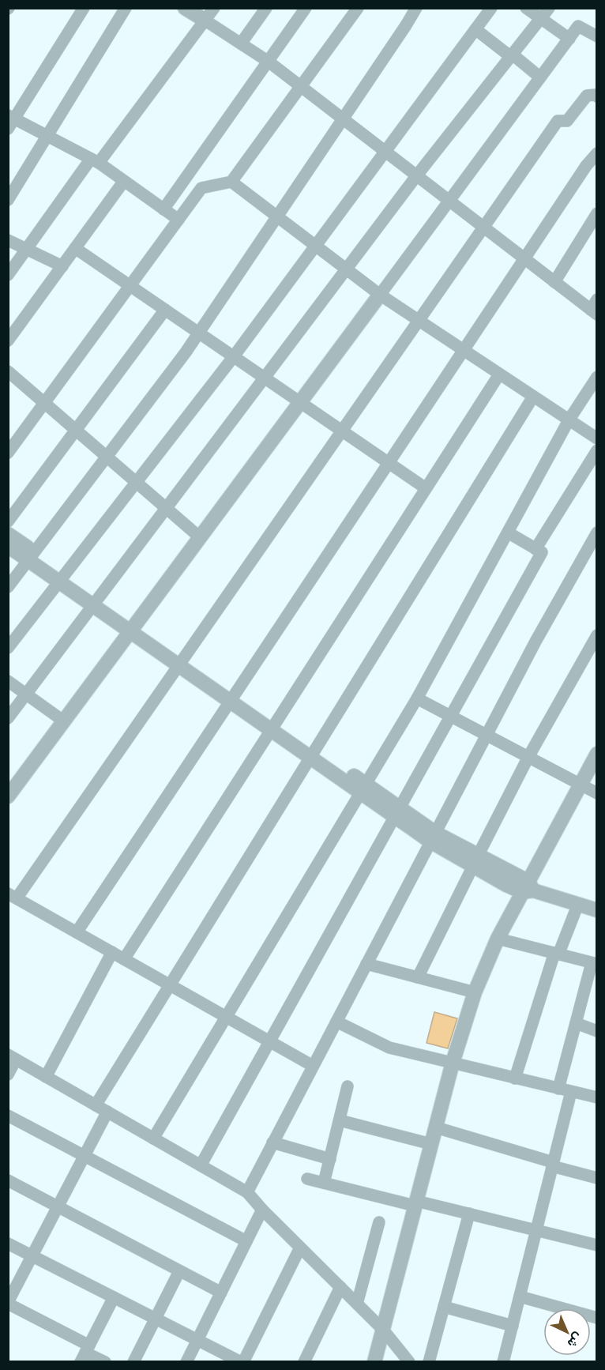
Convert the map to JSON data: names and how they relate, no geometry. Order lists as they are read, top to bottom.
{
  "north": "bottom right"
}
